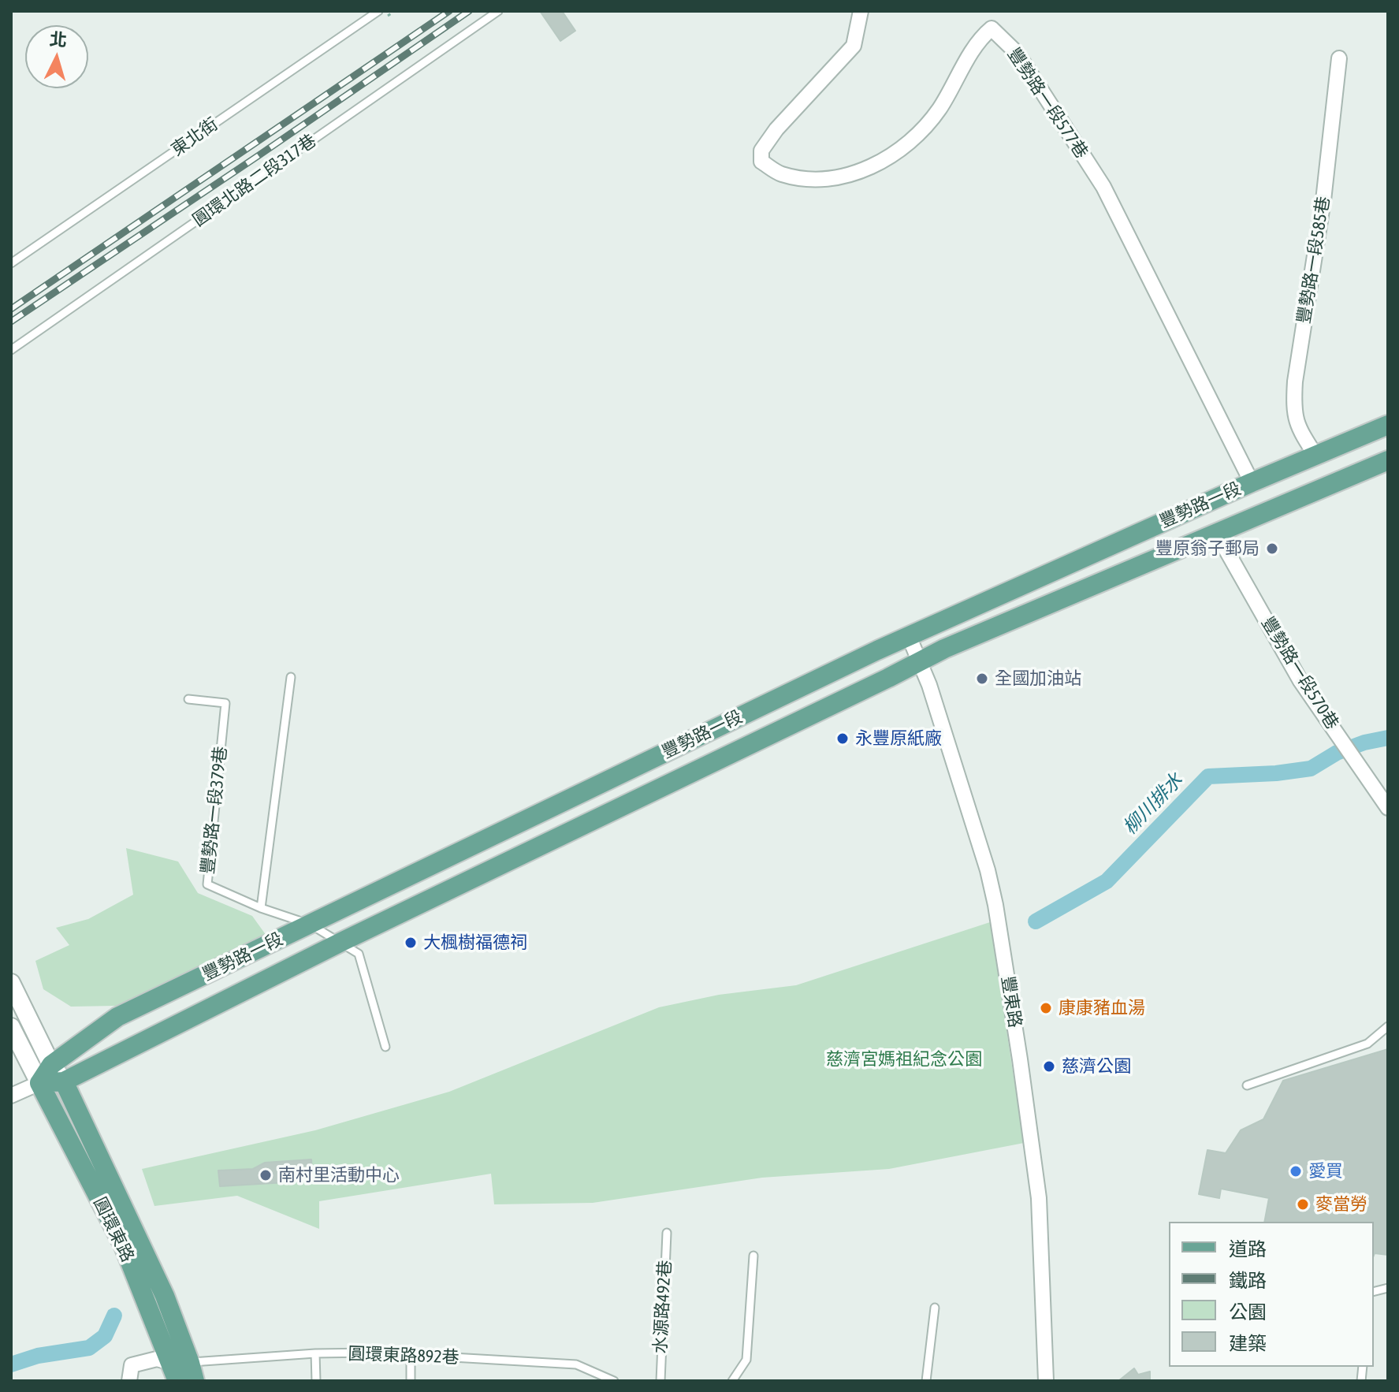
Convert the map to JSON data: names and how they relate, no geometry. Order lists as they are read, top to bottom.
{
  "streets": {
    "main road": ["豐勢路一段", "圓環東路"],
    "street": [
      "豐勢路一段577巷",
      "豐勢路一段585巷",
      "豐勢路一段570巷",
      "豐東路"
    ],
    "lane": [
      "東北街",
      "圓環北路二段317巷",
      "豐勢路一段379巷",
      "水源路492巷",
      "圓環東路892巷"
    ]
  },
  "crossings": [
    ["豐勢路一段577巷", "豐勢路一段"],
    ["豐勢路一段585巷", "豐勢路一段"],
    ["豐勢路一段", "豐勢路一段570巷"],
    ["豐勢路一段", "豐勢路一段379巷"],
    ["豐勢路一段", "豐東路"],
    ["豐勢路一段", "圓環東路"],
    ["圓環東路", "圓環東路892巷"]
  ],
  "water": ["柳川排水"],
  "parks": ["慈濟宮媽祖紀念公園"],
  "places": [
    "豐原翁子郵局",
    "全國加油站",
    "永豐原紙廠",
    "大楓樹福德祠",
    "康康豬血湯",
    "慈濟公園",
    "愛買",
    "南村里活動中心",
    "麥當勞"
  ],
  "legend": [
    "道路",
    "鐵路",
    "公園",
    "建築"
  ],
  "north": "top"
}
